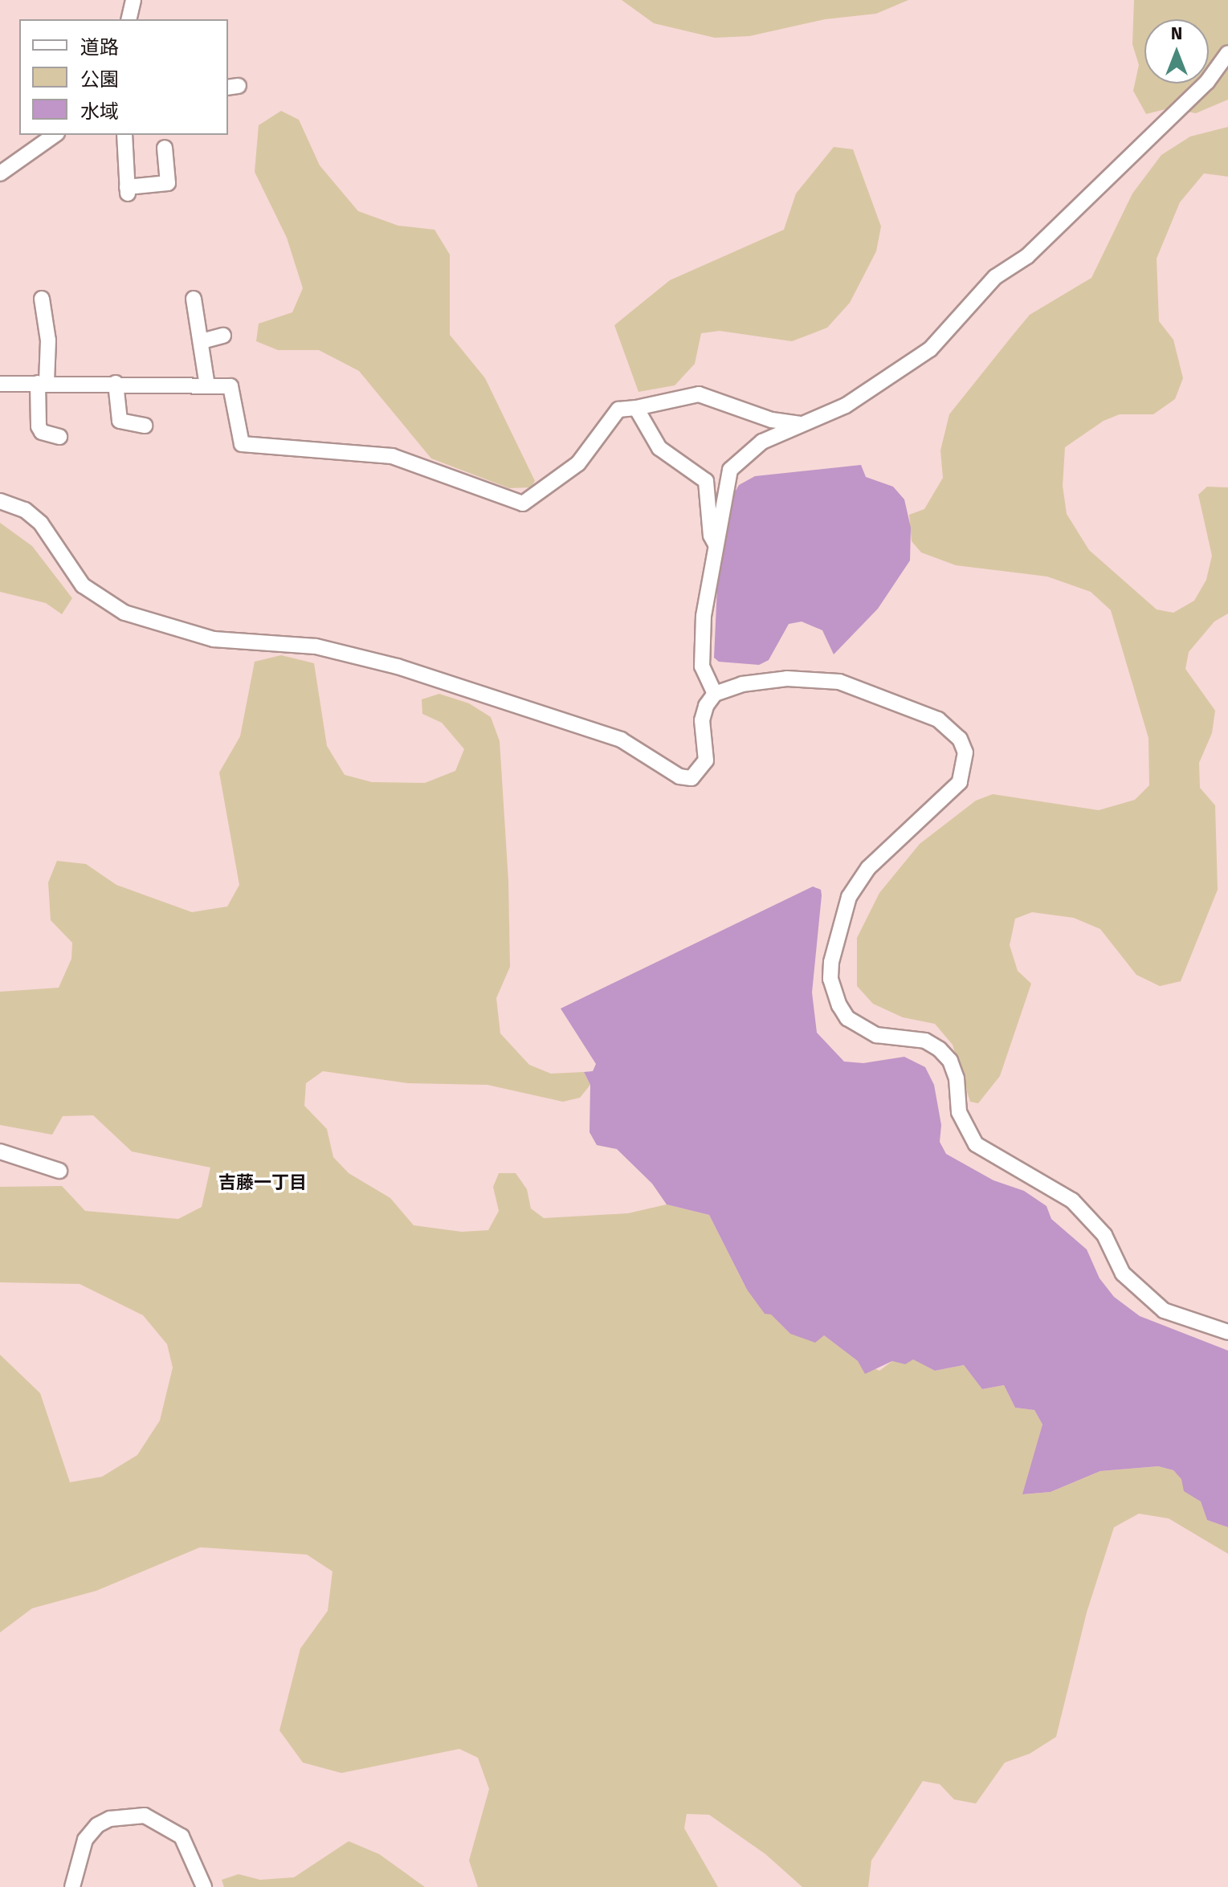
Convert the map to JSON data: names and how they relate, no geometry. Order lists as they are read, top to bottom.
{
  "districts": ["吉藤一丁目"],
  "legend": ["道路", "公園", "水域"],
  "north": "top"
}
